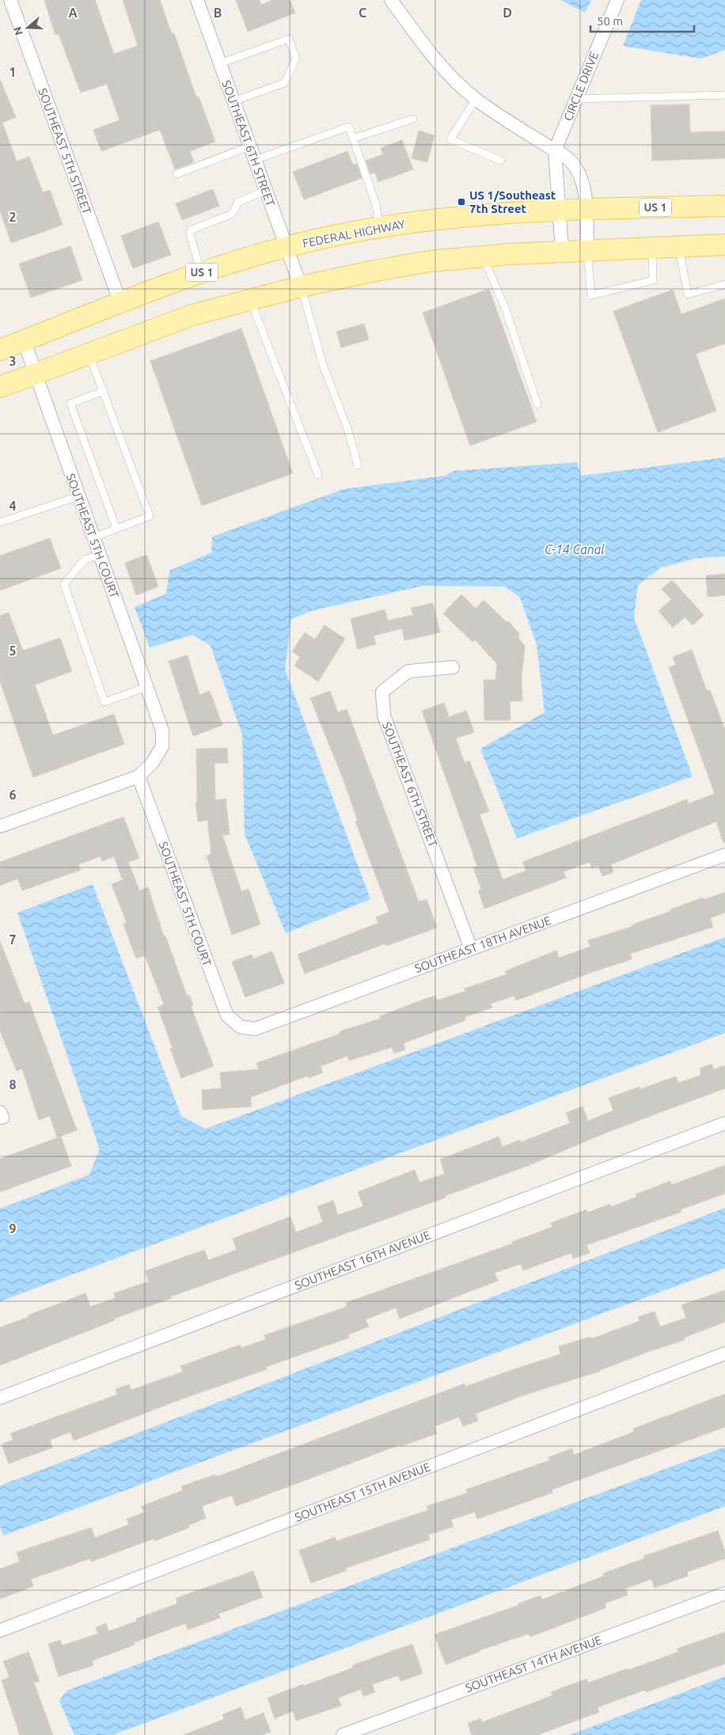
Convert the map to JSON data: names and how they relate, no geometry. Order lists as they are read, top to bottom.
{
  "streets": {
    "main road": ["US 1", "FEDERAL HIGHWAY"],
    "street": [
      "CIRCLE DRIVE",
      "SOUTHEAST 6TH STREET",
      "SOUTHEAST 5TH STREET",
      "SOUTHEAST 5TH COURT",
      "SOUTHEAST 18TH AVENUE",
      "SOUTHEAST 16TH AVENUE",
      "SOUTHEAST 15TH AVENUE",
      "SOUTHEAST 14TH AVENUE"
    ]
  },
  "crossings": [
    ["SOUTHEAST 6TH STREET", "FEDERAL HIGHWAY"],
    ["SOUTHEAST 6TH STREET", "SOUTHEAST 18TH AVENUE"],
    ["SOUTHEAST 5TH STREET", "FEDERAL HIGHWAY"],
    ["FEDERAL HIGHWAY", "SOUTHEAST 5TH COURT"],
    ["SOUTHEAST 5TH COURT", "SOUTHEAST 18TH AVENUE"]
  ],
  "water": ["C-14 Canal"],
  "places": {
    "transit": ["US 1/Southeast 7th Street"]
  },
  "scale_bar": "50 m",
  "north": "left",
  "grid": {
    "columns": [
      "A",
      "B",
      "C",
      "D"
    ],
    "rows": [
      "1",
      "2",
      "3",
      "4",
      "5",
      "6",
      "7",
      "8",
      "9"
    ]
  }
}
